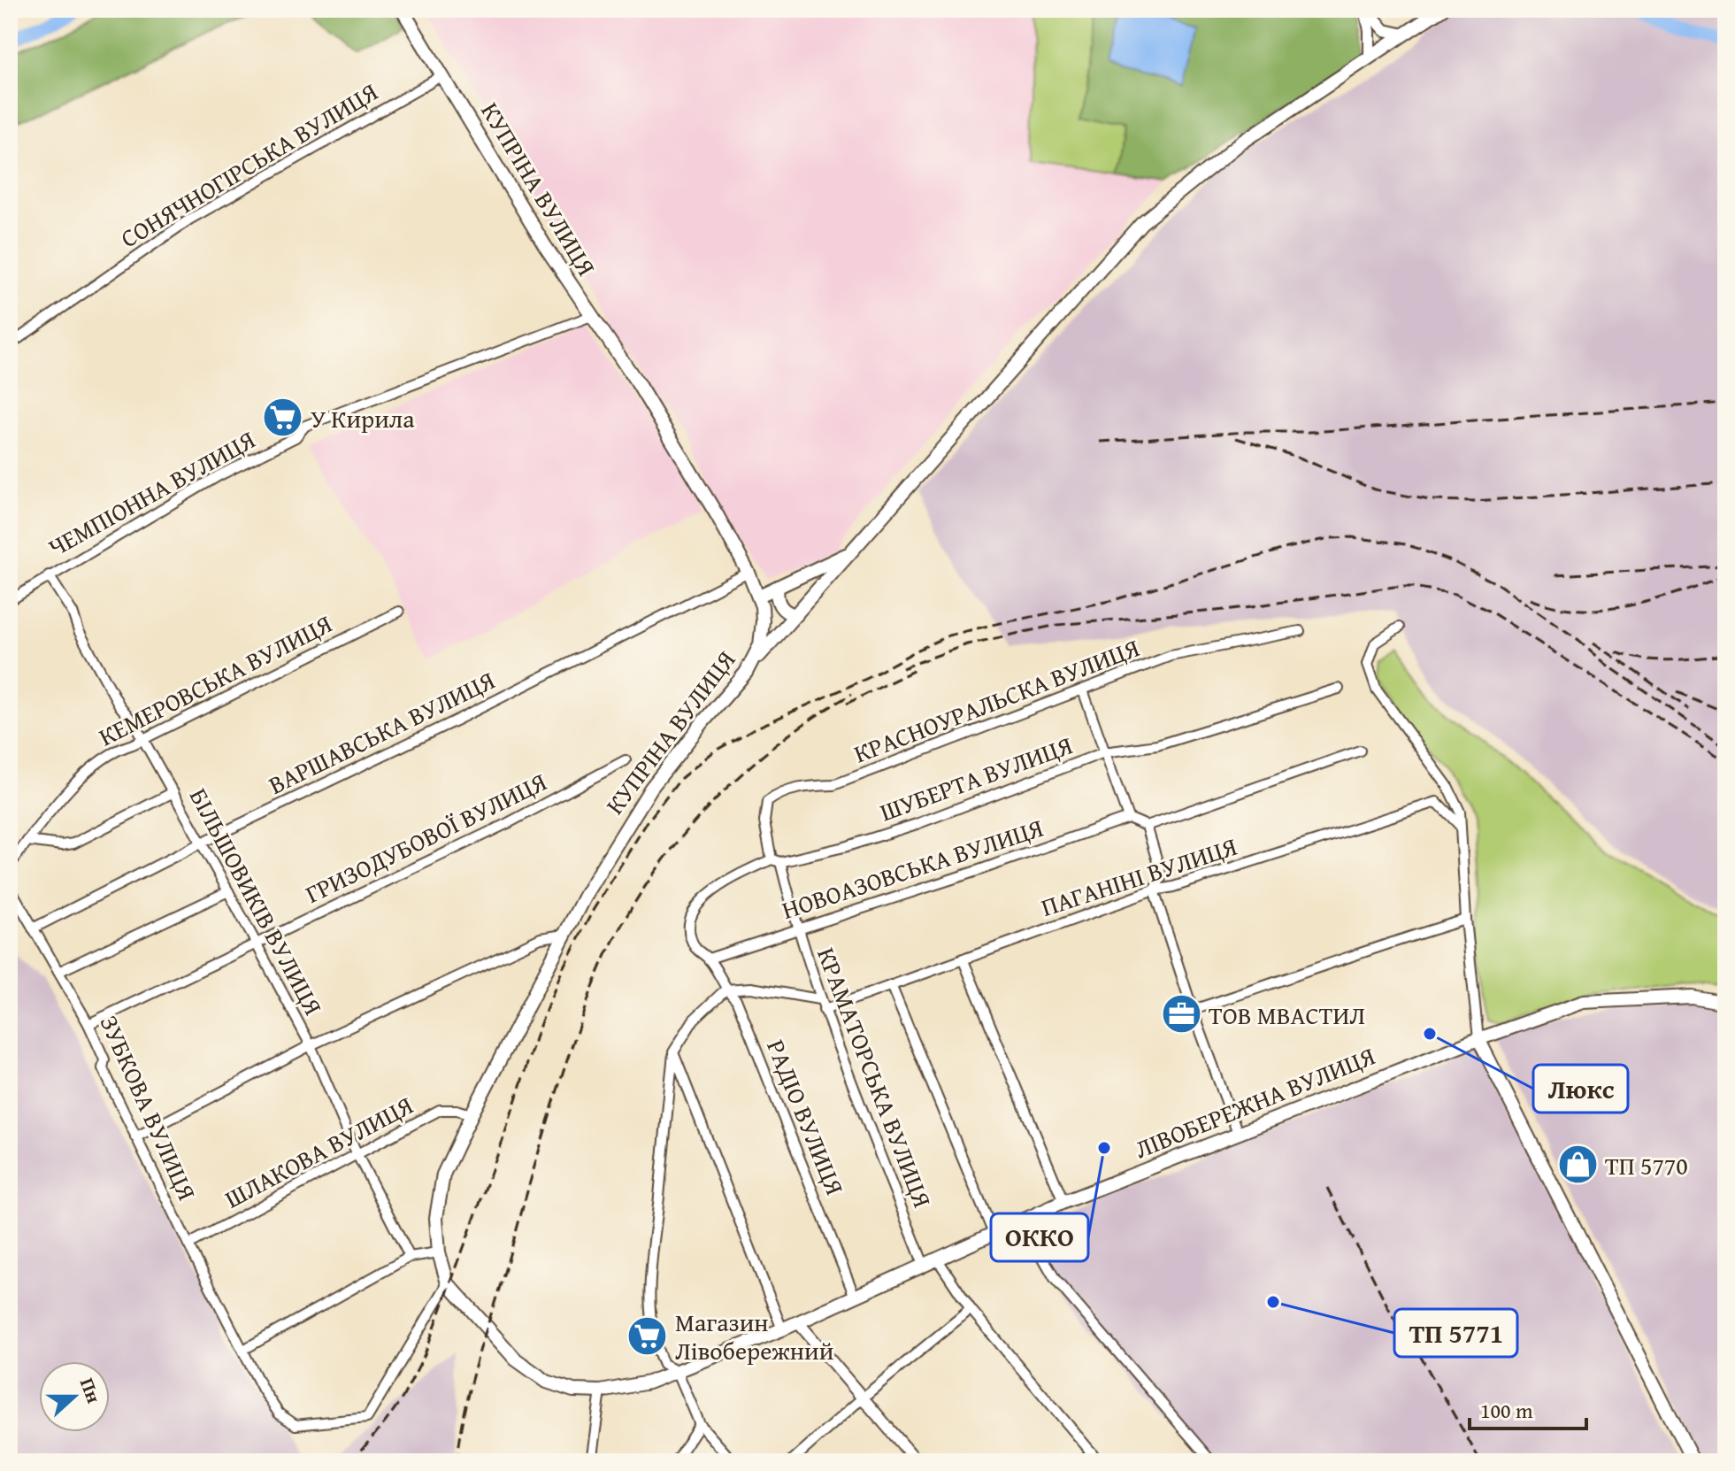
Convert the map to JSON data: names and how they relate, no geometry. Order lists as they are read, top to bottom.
{
  "streets": {
    "main road": ["КУПРІНА ВУЛИЦЯ", "ЛІВОБЕРЕЖНА ВУЛИЦЯ"],
    "street": [
      "СОНЯЧНОГІРСЬКА ВУЛИЦЯ",
      "ЧЕМПІОННА ВУЛИЦЯ",
      "КЕМЕРОВСЬКА ВУЛИЦЯ",
      "КРАСНОУРАЛЬСКА ВУЛИЦЯ",
      "ВАРШАВСЬКА ВУЛИЦЯ",
      "ШУБЕРТА ВУЛИЦЯ",
      "ГРИЗОДУБОВОЇ ВУЛИЦЯ",
      "НОВОАЗОВСЬКА ВУЛИЦЯ",
      "ПАГАНІНІ ВУЛИЦЯ",
      "БІЛЬШОВИКІВ ВУЛИЦЯ",
      "КРАМАТОРСЬКА ВУЛИЦЯ",
      "ЗУБКОВА ВУЛИЦЯ",
      "РАДІО ВУЛИЦЯ",
      "ШЛАКОВА ВУЛИЦЯ"
    ]
  },
  "crossings": [
    ["СОНЯЧНОГІРСЬКА ВУЛИЦЯ", "КУПРІНА ВУЛИЦЯ"],
    ["КУПРІНА ВУЛИЦЯ", "ЧЕМПІОННА ВУЛИЦЯ"],
    ["КУПРІНА ВУЛИЦЯ", "ВАРШАВСЬКА ВУЛИЦЯ"],
    ["КУПРІНА ВУЛИЦЯ", "ЛІВОБЕРЕЖНА ВУЛИЦЯ"],
    ["КУПРІНА ВУЛИЦЯ", "ЗУБКОВА ВУЛИЦЯ"],
    ["КУПРІНА ВУЛИЦЯ", "ШЛАКОВА ВУЛИЦЯ"],
    ["ЧЕМПІОННА ВУЛИЦЯ", "БІЛЬШОВИКІВ ВУЛИЦЯ"],
    ["КЕМЕРОВСЬКА ВУЛИЦЯ", "БІЛЬШОВИКІВ ВУЛИЦЯ"],
    ["КРАСНОУРАЛЬСКА ВУЛИЦЯ", "ШУБЕРТА ВУЛИЦЯ"],
    ["КРАСНОУРАЛЬСКА ВУЛИЦЯ", "КРАМАТОРСЬКА ВУЛИЦЯ"],
    ["ВАРШАВСЬКА ВУЛИЦЯ", "БІЛЬШОВИКІВ ВУЛИЦЯ"],
    ["ВАРШАВСЬКА ВУЛИЦЯ", "ЗУБКОВА ВУЛИЦЯ"],
    ["ШУБЕРТА ВУЛИЦЯ", "НОВОАЗОВСЬКА ВУЛИЦЯ"],
    ["ШУБЕРТА ВУЛИЦЯ", "КРАМАТОРСЬКА ВУЛИЦЯ"],
    ["ШУБЕРТА ВУЛИЦЯ", "РАДІО ВУЛИЦЯ"],
    ["ГРИЗОДУБОВОЇ ВУЛИЦЯ", "БІЛЬШОВИКІВ ВУЛИЦЯ"],
    ["ГРИЗОДУБОВОЇ ВУЛИЦЯ", "ЗУБКОВА ВУЛИЦЯ"],
    ["НОВОАЗОВСЬКА ВУЛИЦЯ", "КРАМАТОРСЬКА ВУЛИЦЯ"],
    ["НОВОАЗОВСЬКА ВУЛИЦЯ", "РАДІО ВУЛИЦЯ"],
    ["ПАГАНІНІ ВУЛИЦЯ", "КРАМАТОРСЬКА ВУЛИЦЯ"],
    ["БІЛЬШОВИКІВ ВУЛИЦЯ", "ШЛАКОВА ВУЛИЦЯ"],
    ["КРАМАТОРСЬКА ВУЛИЦЯ", "ЛІВОБЕРЕЖНА ВУЛИЦЯ"],
    ["ЛІВОБЕРЕЖНА ВУЛИЦЯ", "ЗУБКОВА ВУЛИЦЯ"],
    ["ЛІВОБЕРЕЖНА ВУЛИЦЯ", "РАДІО ВУЛИЦЯ"],
    ["ЗУБКОВА ВУЛИЦЯ", "ШЛАКОВА ВУЛИЦЯ"]
  ],
  "places": {
    "supermarket": ["У Кирила", "Магазин Лівобережний"],
    "office": ["ТОВ МВАСТИЛ"],
    "other": ["Люкс", "ОККО", "ТП 5771"],
    "shop": ["ТП 5770"]
  },
  "scale_bar": "100 m",
  "north": "right"
}
